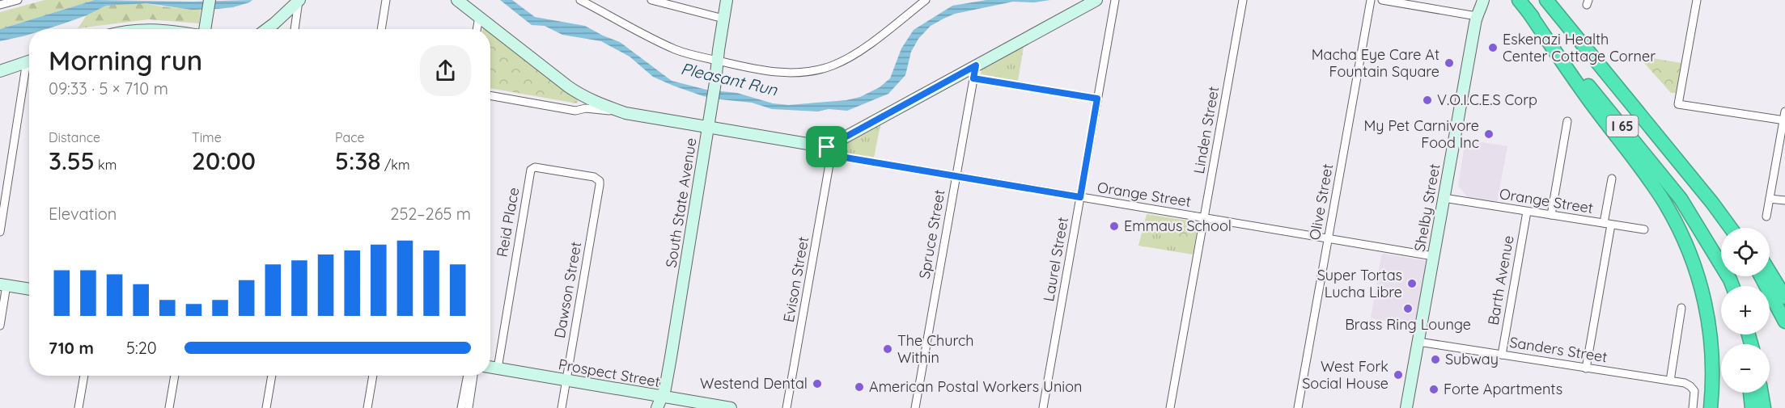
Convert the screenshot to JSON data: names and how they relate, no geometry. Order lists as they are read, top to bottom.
{
  "streets": {
    "highway": ["I 65"],
    "street": [
      "Linden Street",
      "Orange Street",
      "Olive Street",
      "South State Avenue",
      "Shelby Street",
      "Reid Place",
      "Spruce Street",
      "Laurel Street",
      "Evison Street",
      "Barth Avenue",
      "Dawson Street",
      "Sanders Street",
      "Prospect Street"
    ]
  },
  "crossings": [
    ["Linden Street", "Orange Street"],
    ["Orange Street", "Olive Street"],
    ["Orange Street", "Shelby Street"],
    ["Orange Street", "Spruce Street"],
    ["Orange Street", "Laurel Street"],
    ["Orange Street", "Evison Street"],
    ["Orange Street", "Barth Avenue"],
    ["South State Avenue", "Prospect Street"],
    ["Shelby Street", "Sanders Street"],
    ["Reid Place", "Dawson Street"],
    ["Reid Place", "Prospect Street"],
    ["Barth Avenue", "Sanders Street"],
    ["Dawson Street", "Prospect Street"]
  ],
  "water": ["Pleasant Run"],
  "places": [
    "Eskenazi Health Center Cottage Corner",
    "Macha Eye Care At Fountain Square",
    "V.O.I.C.E.S Corp",
    "My Pet Carnivore Food Inc",
    "Emmaus School",
    "Super Tortas Lucha Libre",
    "Brass Ring Lounge",
    "The Church Within",
    "Subway",
    "West Fork Social House",
    "Westend Dental",
    "American Postal Workers Union",
    "Forte Apartments"
  ],
  "page": {
    "heading": ["Morning run", "09:33 · 5 × 710 m"],
    "stats": [
      ["Distance", "3.55 km"],
      ["Time", "20:00"],
      ["Pace", "5:38 /km"]
    ],
    "chart": ["Elevation", "252–265 m"],
    "map_buttons": ["+", "−"],
    "list": [
      {
        "name": "710 m",
        "note": "5:20"
      }
    ]
  }
}
